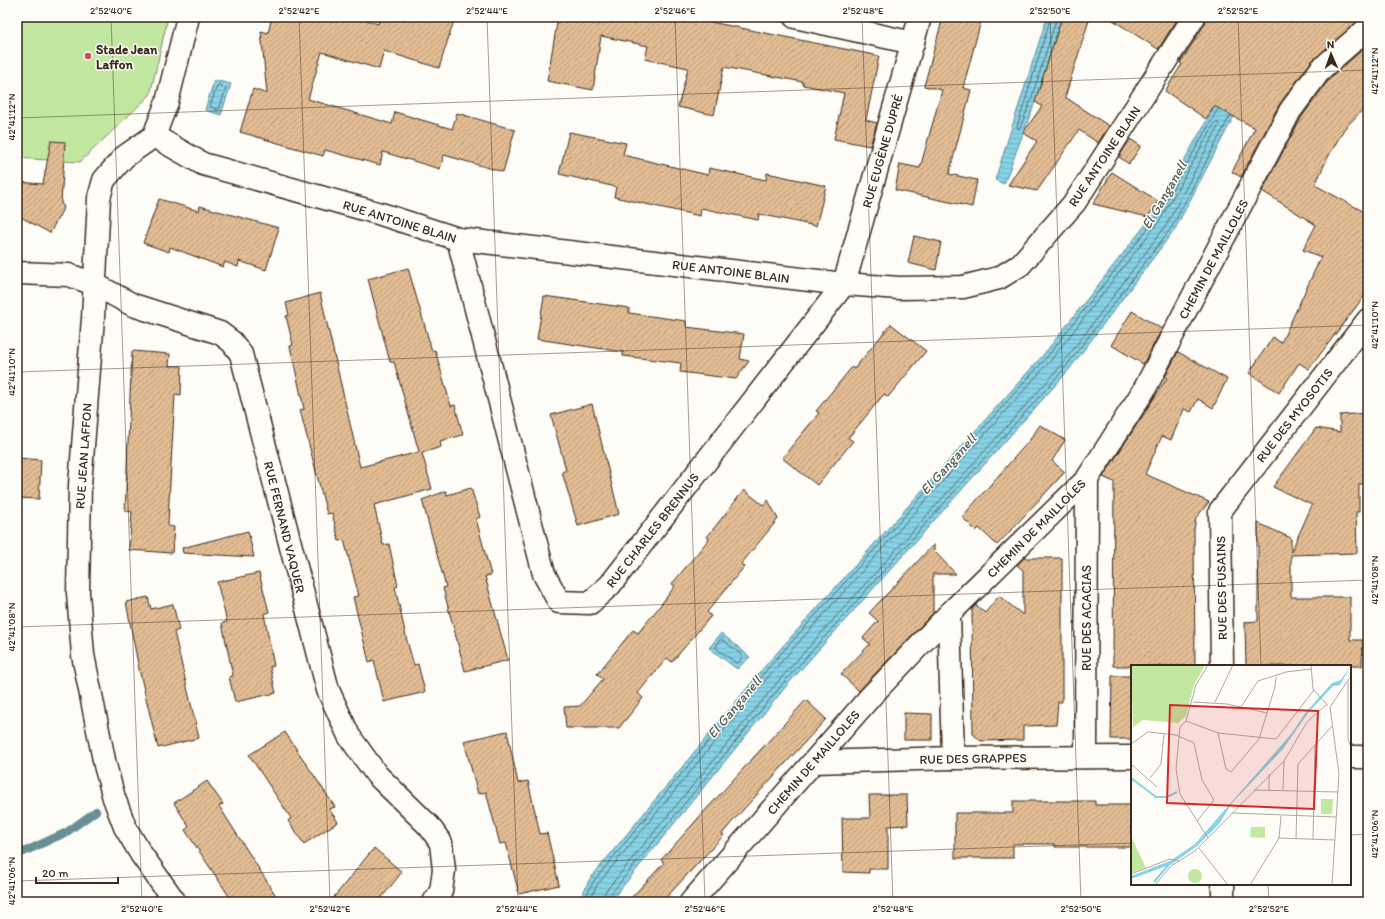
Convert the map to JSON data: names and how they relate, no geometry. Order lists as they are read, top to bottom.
{
  "streets": {
    "street": [
      "RUE EUGÈNE DUPRÉ",
      "RUE ANTOINE BLAIN",
      "CHEMIN DE MAILLOLES",
      "RUE DES MYOSOTIS",
      "RUE JEAN LAFFON",
      "RUE FERNAND VAQUER",
      "RUE CHARLES BRENNUS",
      "RUE DES FUSAINS",
      "RUE DES ACACIAS",
      "RUE DES GRAPPES"
    ]
  },
  "crossings": [
    ["RUE EUGÈNE DUPRÉ", "RUE ANTOINE BLAIN"],
    ["RUE EUGÈNE DUPRÉ", "RUE CHARLES BRENNUS"],
    ["RUE ANTOINE BLAIN", "RUE JEAN LAFFON"],
    ["RUE ANTOINE BLAIN", "RUE CHARLES BRENNUS"],
    ["CHEMIN DE MAILLOLES", "RUE DES ACACIAS"],
    ["CHEMIN DE MAILLOLES", "RUE DES GRAPPES"],
    ["RUE DES MYOSOTIS", "RUE DES FUSAINS"],
    ["RUE JEAN LAFFON", "RUE FERNAND VAQUER"],
    ["RUE DES ACACIAS", "RUE DES GRAPPES"]
  ],
  "water": ["El Ganganell"],
  "places": ["Stade Jean Laffon"],
  "scale_bar": "20 m",
  "north": "top",
  "coordinates": [
    "2°52'40\"E",
    "2°52'42\"E",
    "2°52'44\"E",
    "2°52'46\"E",
    "2°52'48\"E",
    "2°52'50\"E",
    "2°52'52\"E",
    "42°41'12\"N",
    "42°41'10\"N",
    "42°41'08\"N",
    "42°41'06\"N"
  ]
}
